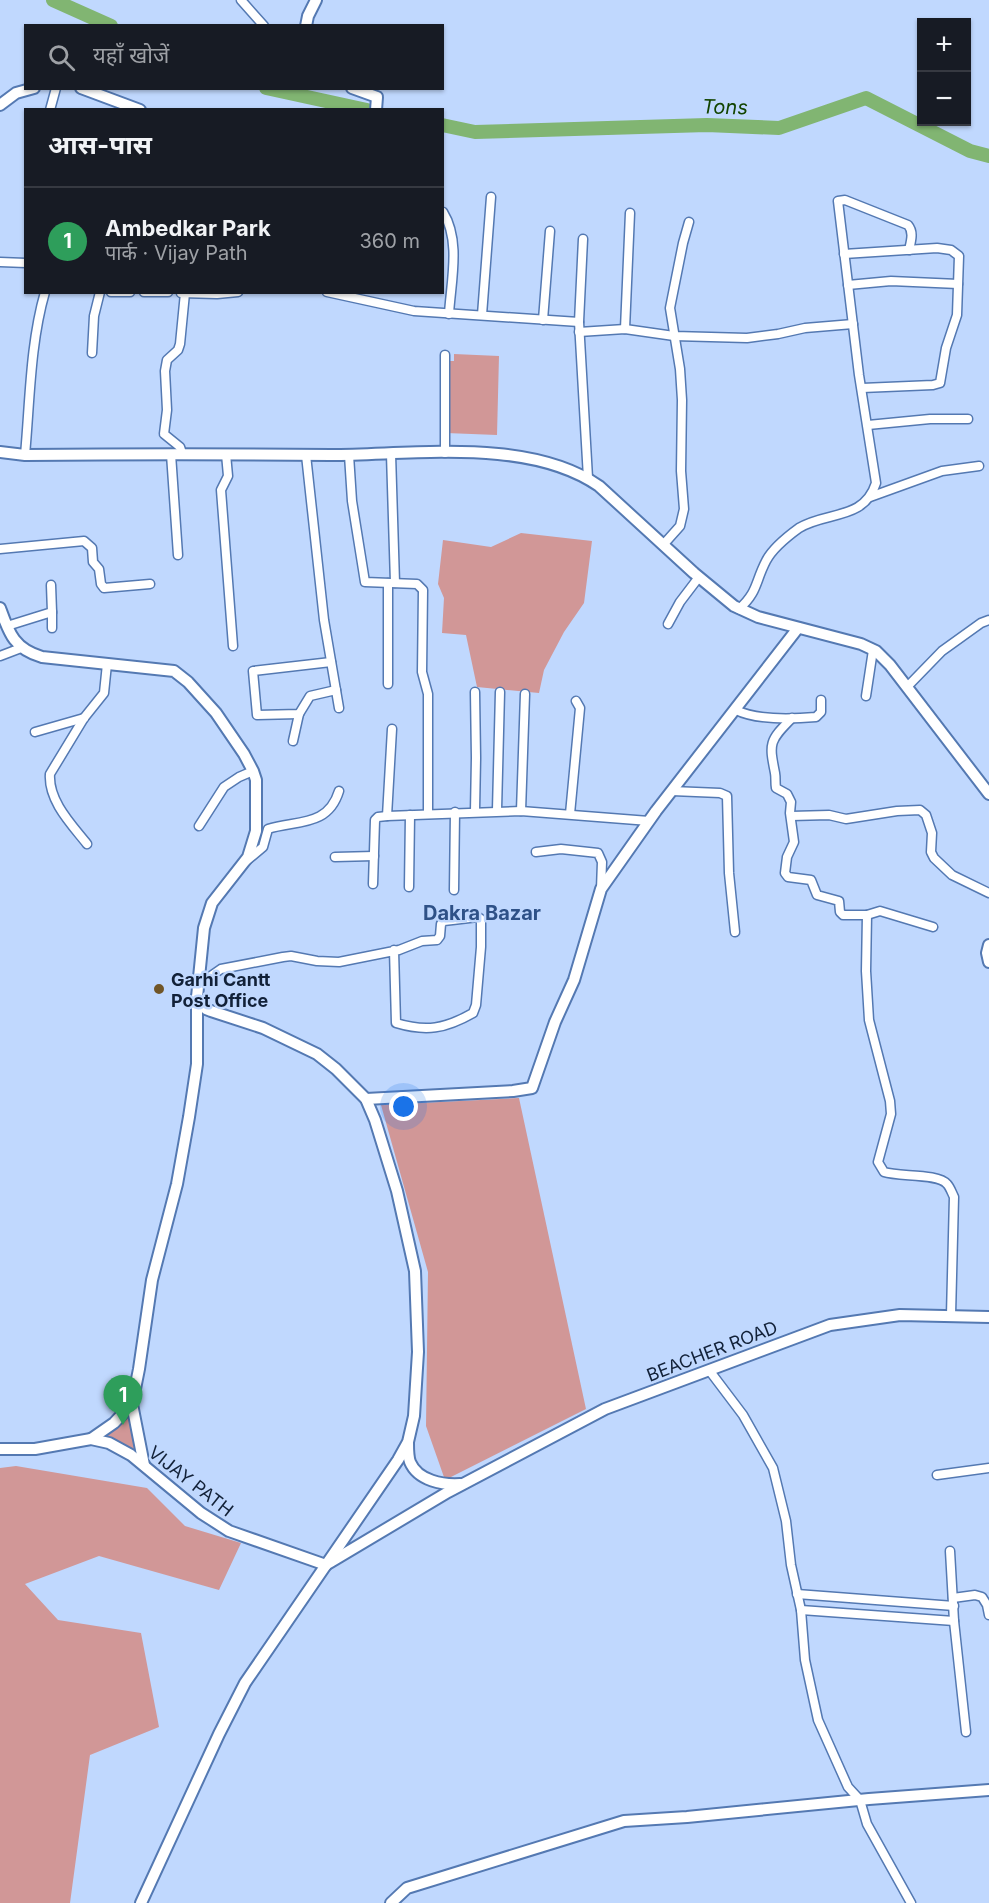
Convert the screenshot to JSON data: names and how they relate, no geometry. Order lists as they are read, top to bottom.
{
  "streets": {
    "street": ["BEACHER ROAD", "VIJAY PATH"]
  },
  "crossings": [
    ["BEACHER ROAD", "VIJAY PATH"]
  ],
  "districts": ["Dakra Bazar"],
  "water": ["Tons"],
  "places": ["Garhi Cantt Post Office"],
  "page": {
    "map_buttons": ["+", "−"],
    "search": "यहाँ खोजें",
    "heading": "आस-पास",
    "list": [
      {
        "mark": "1",
        "name": "Ambedkar Park",
        "note": "पार्क · Vijay Path",
        "value": "360 m"
      }
    ],
    "pins": "1"
  }
}
